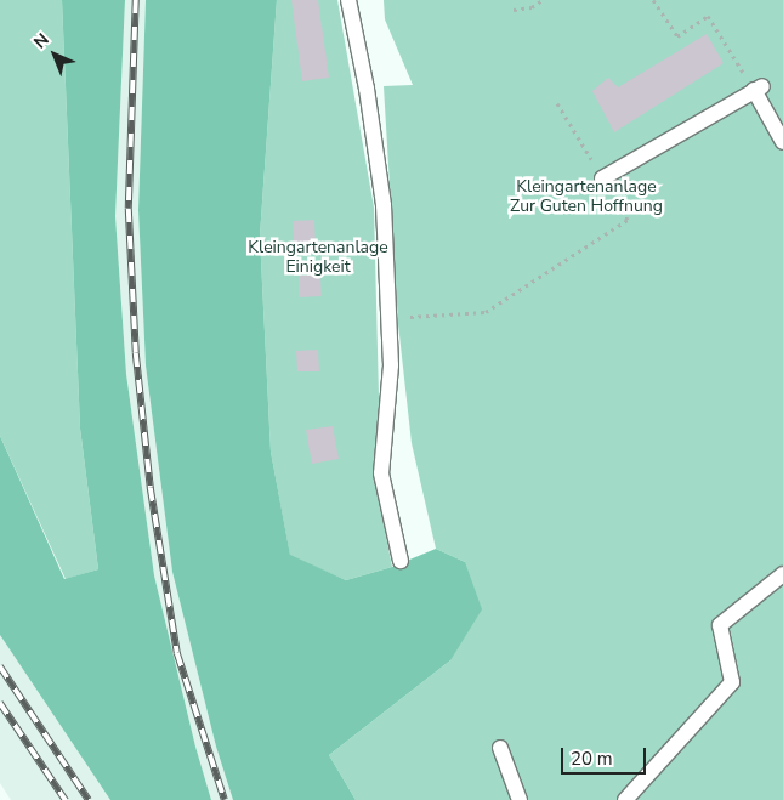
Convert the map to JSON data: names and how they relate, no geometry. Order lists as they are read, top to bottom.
{
  "parks": ["Kleingartenanlage Zur Guten Hoffnung", "Kleingartenanlage Einigkeit"],
  "scale_bar": "20 m",
  "north": "top left"
}
